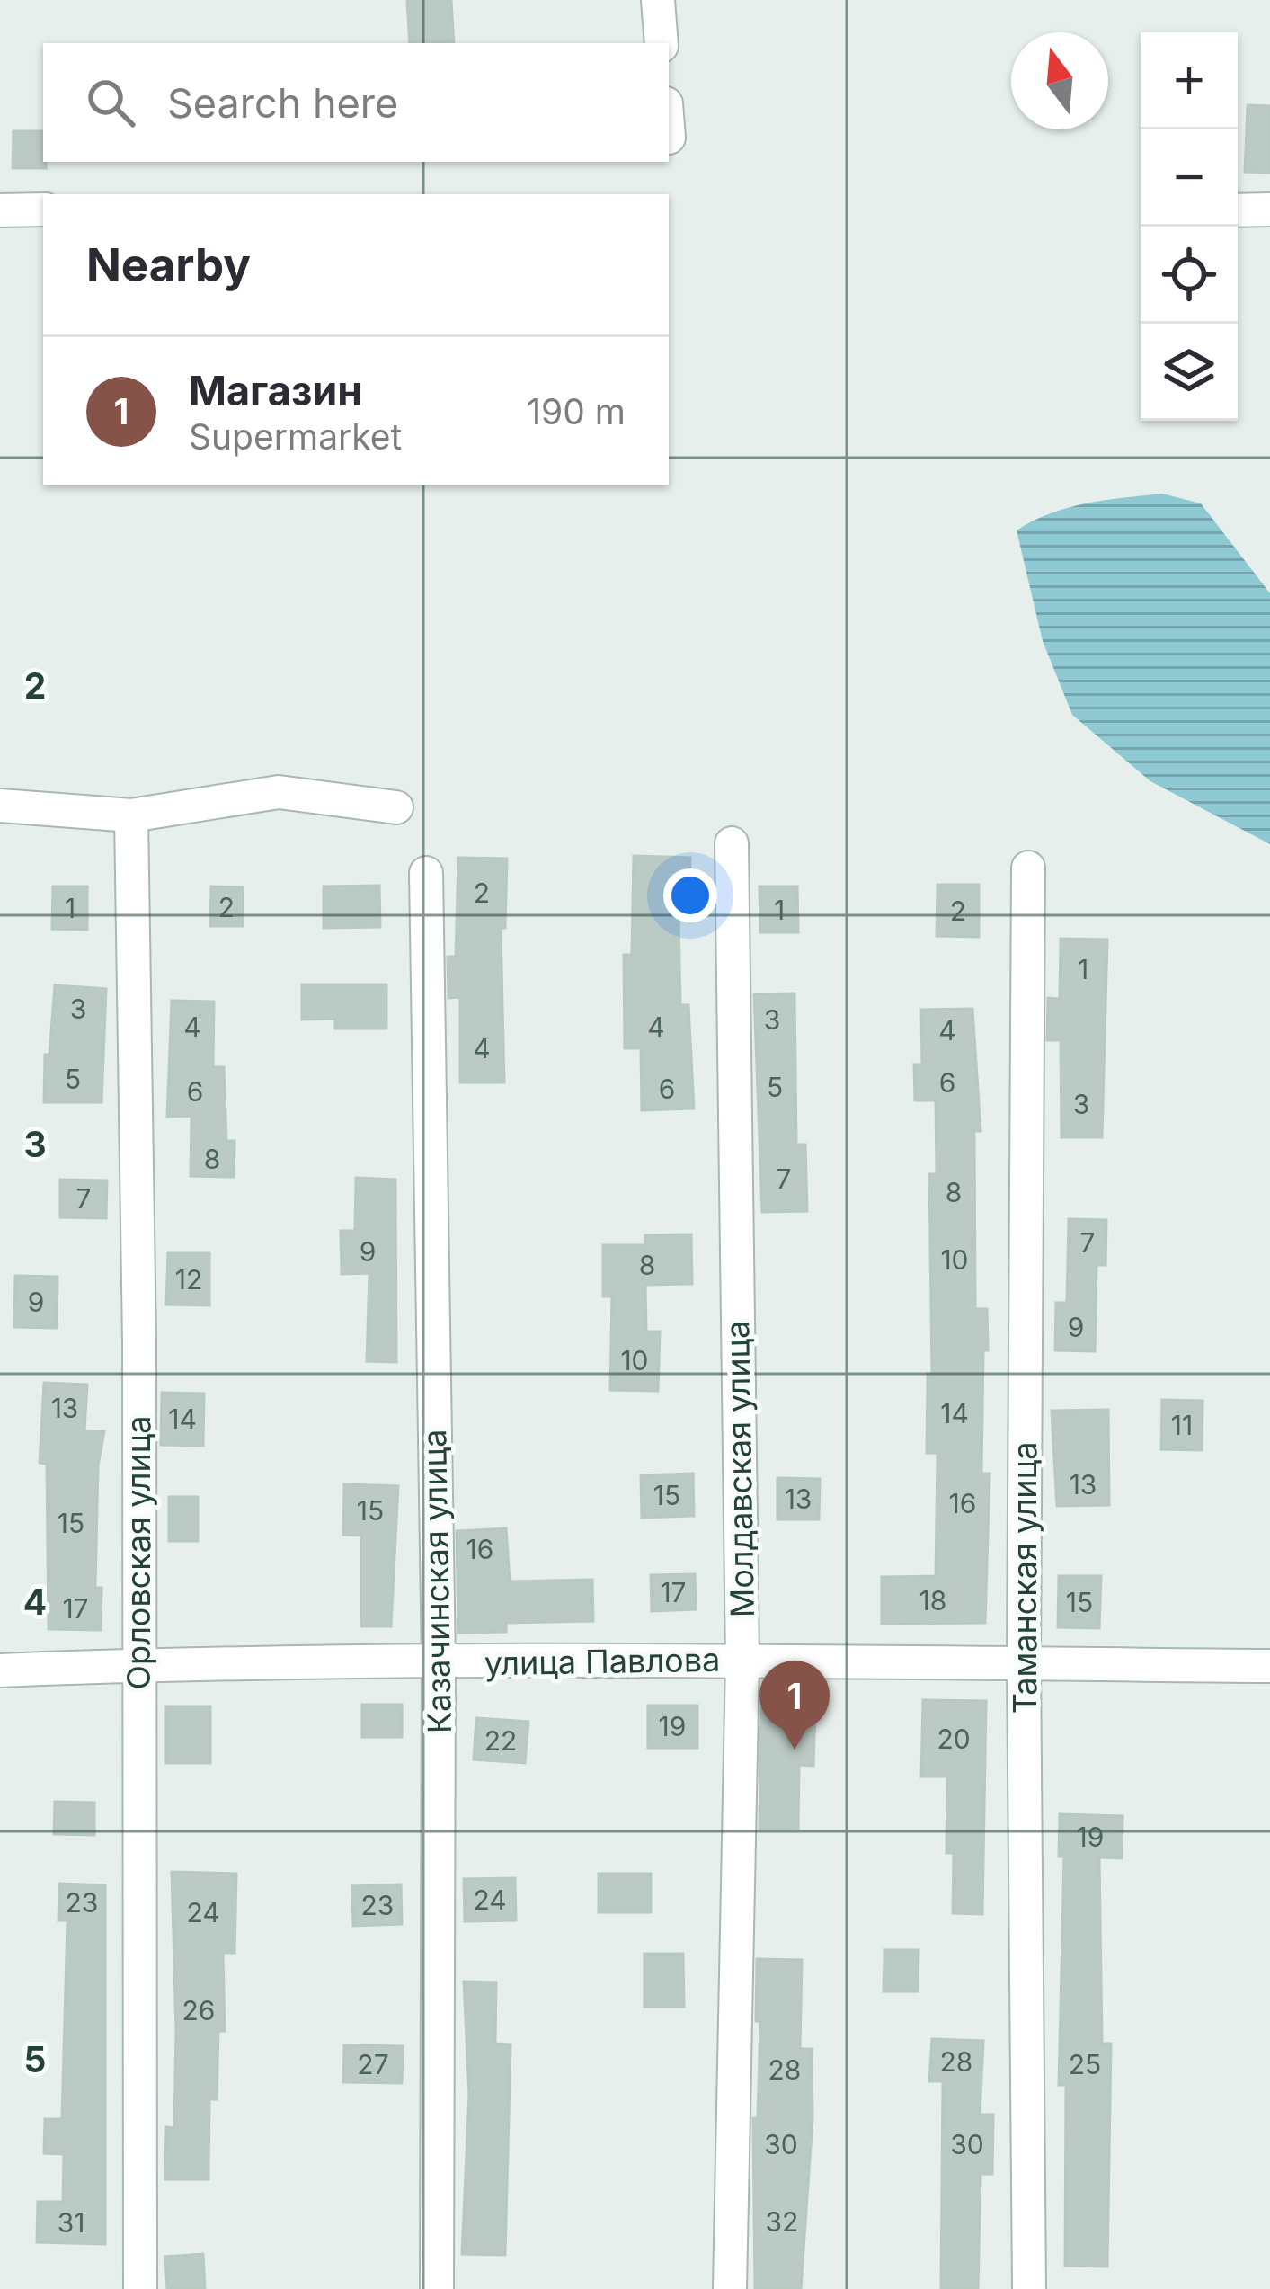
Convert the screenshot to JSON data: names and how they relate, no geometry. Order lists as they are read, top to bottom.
{
  "streets": {
    "street": [
      "Молдавская улица",
      "Орловская улица",
      "Таманская улица",
      "Казачинская улица",
      "улица Павлова"
    ]
  },
  "crossings": [
    ["Молдавская улица", "улица Павлова"],
    ["Орловская улица", "улица Павлова"],
    ["Таманская улица", "улица Павлова"],
    ["Казачинская улица", "улица Павлова"]
  ],
  "house_numbers": [
    "2",
    "2",
    "1",
    "1",
    "2",
    "1",
    "3",
    "3",
    "4",
    "4",
    "4",
    "4",
    "5",
    "6",
    "5",
    "6",
    "6",
    "3",
    "8",
    "7",
    "8",
    "7",
    "7",
    "9",
    "10",
    "8",
    "12",
    "9",
    "9",
    "10",
    "13",
    "14",
    "14",
    "11",
    "13",
    "15",
    "13",
    "16",
    "15",
    "15",
    "16",
    "17",
    "18",
    "15",
    "17",
    "19",
    "20",
    "22",
    "19",
    "24",
    "23",
    "23",
    "24",
    "26",
    "28",
    "27",
    "25",
    "28",
    "30",
    "30",
    "32",
    "31"
  ],
  "north": "top",
  "page": {
    "map_buttons": ["+", "−"],
    "search": "Search here",
    "heading": "Nearby",
    "list": [
      {
        "mark": "1",
        "name": "Магазин",
        "note": "Supermarket",
        "value": "190 m"
      }
    ],
    "pins": "1"
  },
  "grid": {
    "rows": [
      "2",
      "3",
      "4",
      "5"
    ]
  }
}
